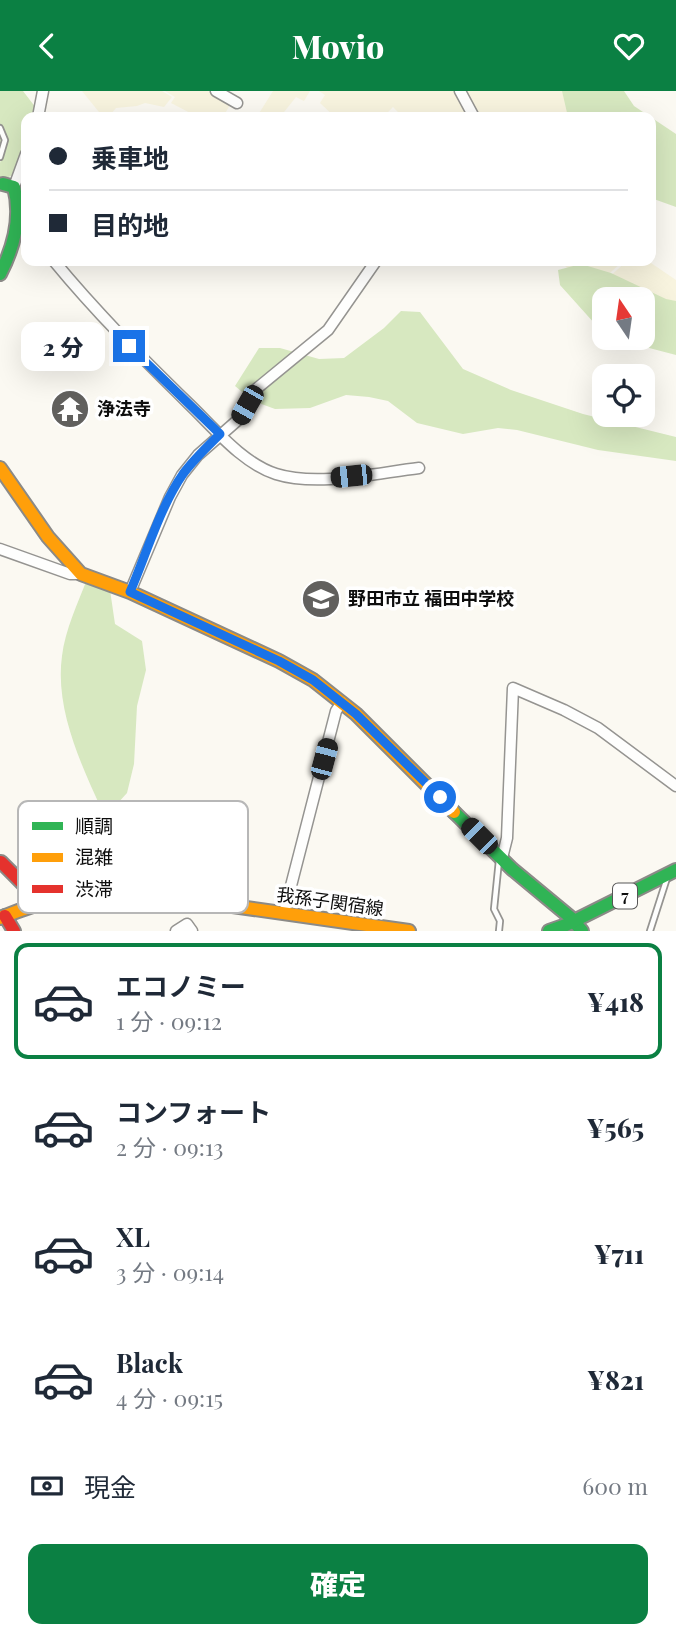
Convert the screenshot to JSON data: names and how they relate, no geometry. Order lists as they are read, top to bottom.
{
  "streets": {
    "street": ["7", "我孫子関宿線"]
  },
  "places": {
    "temple": ["浄法寺"],
    "school or university": ["野田市立 福田中学校"]
  },
  "legend": ["順調", "混雑", "渋滞"],
  "north": "top",
  "page": {
    "header": "Movio",
    "banner": ["乗車地", "目的地"],
    "bubble": "2 分",
    "list": [
      {
        "name": "エコノミー",
        "note": "1 分 · 09:12",
        "value": "¥418"
      },
      {
        "name": "コンフォート",
        "note": "2 分 · 09:13",
        "value": "¥565"
      },
      {
        "name": "XL",
        "note": "3 分 · 09:14",
        "value": "¥711"
      },
      {
        "name": "Black",
        "note": "4 分 · 09:15",
        "value": "¥821"
      }
    ],
    "pay": ["現金", "600 m"],
    "buttons": "確定"
  }
}
